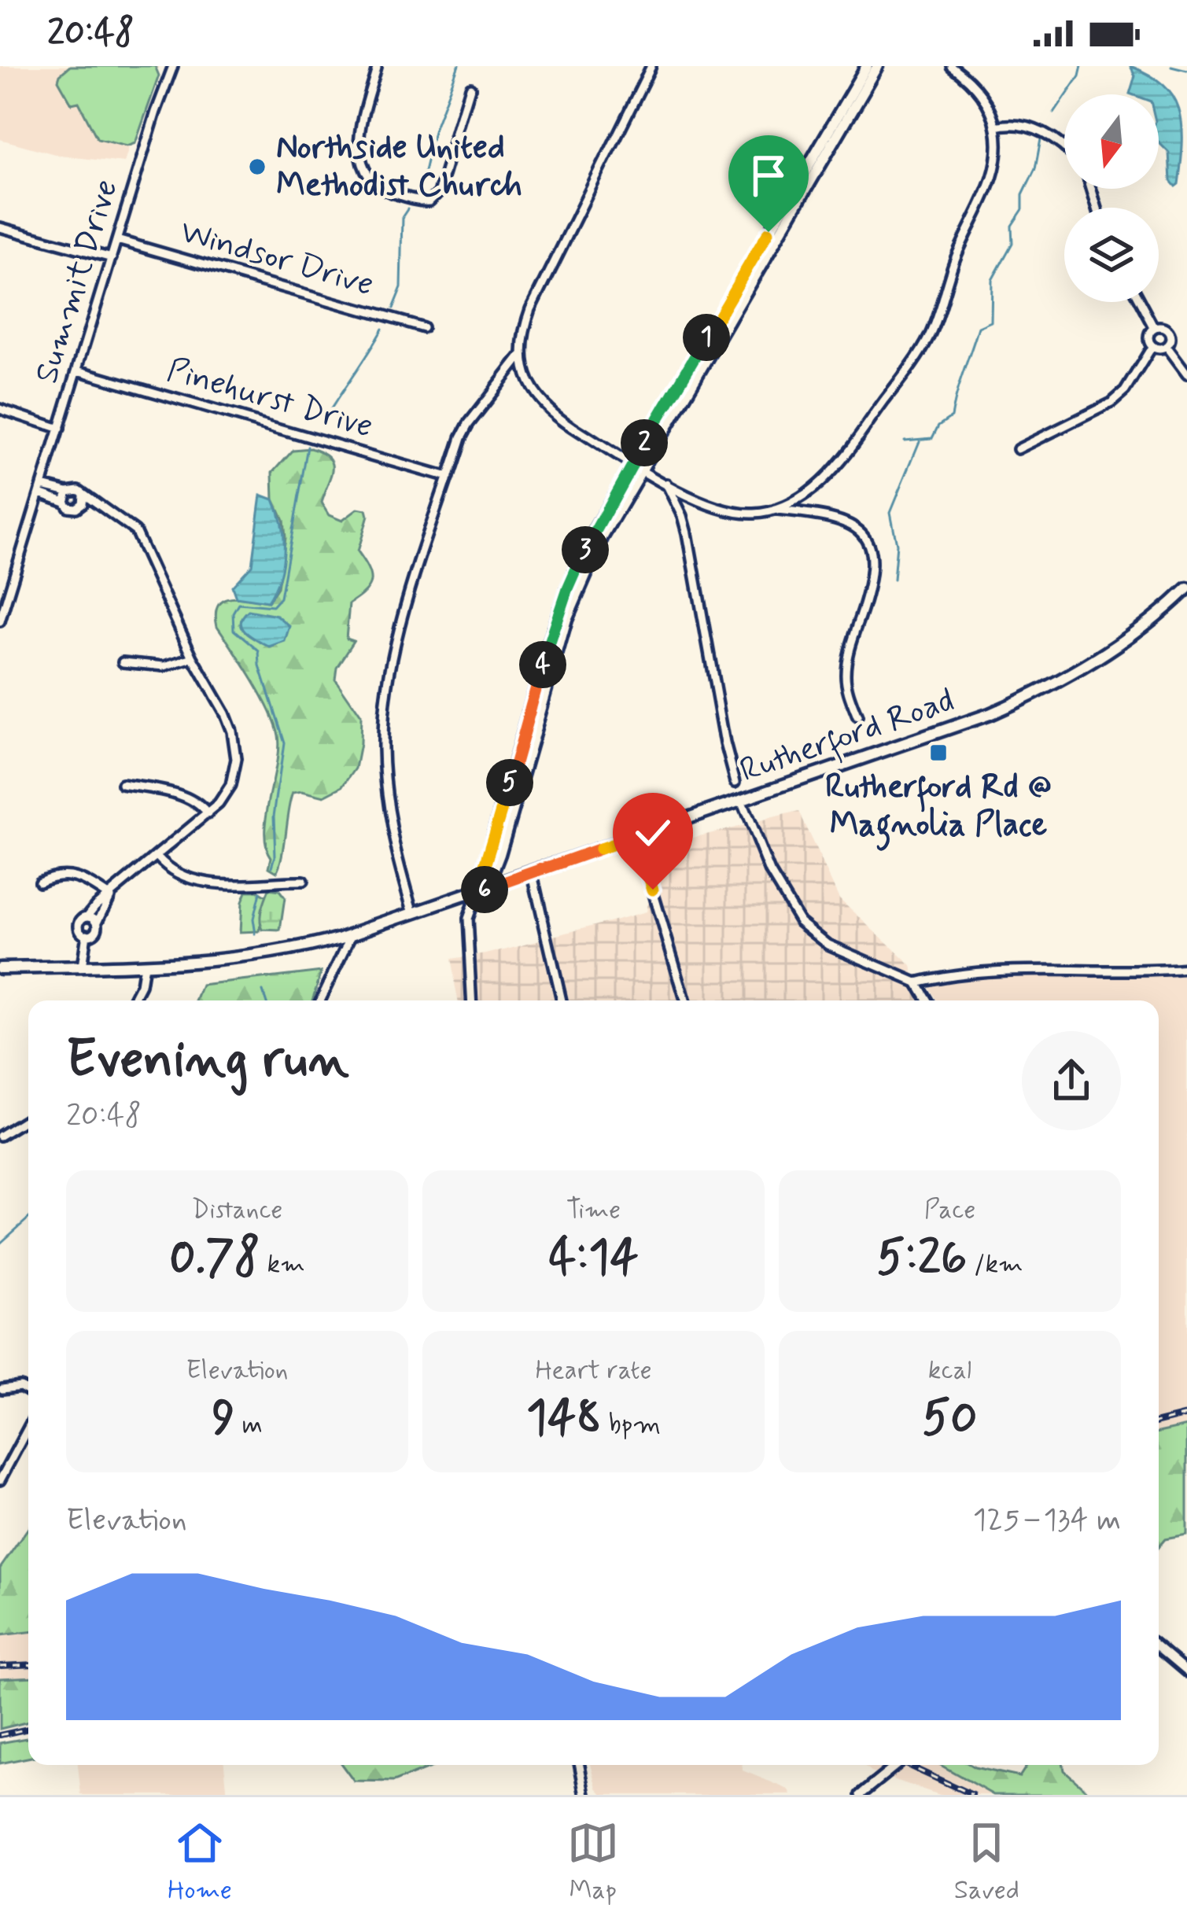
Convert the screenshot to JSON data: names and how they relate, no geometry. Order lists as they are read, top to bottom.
{
  "streets": {
    "street": [
      "Windsor Drive",
      "Summit Drive",
      "Pinehurst Drive",
      "Rutherford Road"
    ]
  },
  "crossings": [
    ["Windsor Drive", "Summit Drive"],
    ["Summit Drive", "Pinehurst Drive"]
  ],
  "places": {
    "other": ["Northside United Methodist Church"],
    "transit": ["Rutherford Rd @ Magnolia Place"]
  },
  "north": "bottom",
  "page": {
    "status": "20:48",
    "pins": [
      "1",
      "2",
      "3",
      "4",
      "5",
      "6"
    ],
    "heading": ["Evening run", "20:48"],
    "stats": [
      ["Distance", "0.78 km"],
      ["Time", "4:14"],
      ["Pace", "5:26 /km"],
      ["Elevation", "9 m"],
      ["Heart rate", "148 bpm"],
      ["kcal", "50"]
    ],
    "chart": ["Elevation", "125–134 m"],
    "tabs": ["Home", "Map", "Saved"]
  }
}
